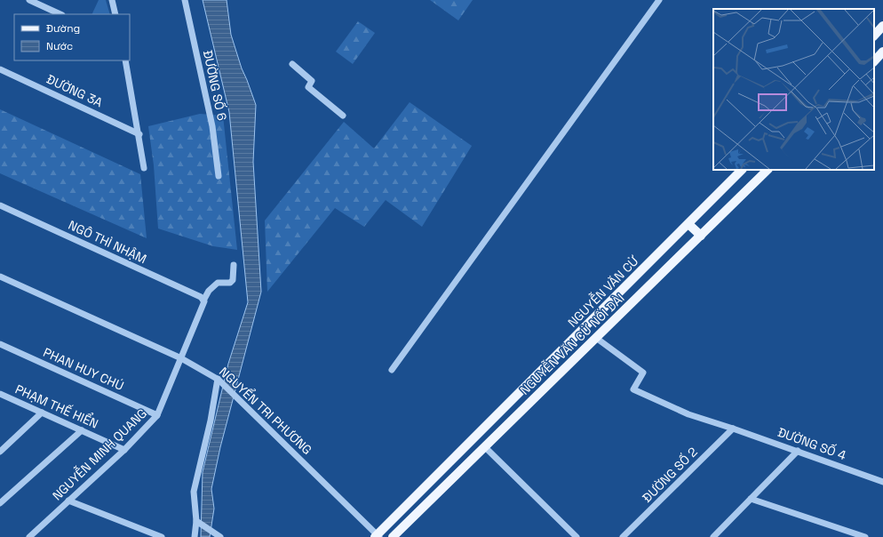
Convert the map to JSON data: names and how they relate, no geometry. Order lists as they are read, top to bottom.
{
  "streets": {
    "main road": ["NGUYỄN VĂN CỪ", "NGUYỄN VĂN CỪ NỐI DÀI"],
    "street": [
      "ĐƯỜNG SỐ 6",
      "ĐƯỜNG 3A",
      "NGÔ THÌ NHẬM",
      "PHAN HUY CHÚ",
      "PHẠM THẾ HIỂN",
      "NGUYỂN TRI PHƯƠNG",
      "ĐƯỜNG SỐ 4",
      "NGUYỄN MINH QUANG",
      "ĐƯỜNG SỐ 2"
    ]
  },
  "crossings": [
    ["NGÔ THÌ NHẬM", "NGUYỄN MINH QUANG"],
    ["NGUYỄN VĂN CỪ", "NGUYỂN TRI PHƯƠNG"],
    ["NGUYỄN VĂN CỪ NỐI DÀI", "ĐƯỜNG SỐ 4"],
    ["PHAN HUY CHÚ", "NGUYỄN MINH QUANG"],
    ["PHẠM THẾ HIỂN", "NGUYỄN MINH QUANG"],
    ["NGUYỂN TRI PHƯƠNG", "NGUYỄN MINH QUANG"],
    ["ĐƯỜNG SỐ 4", "ĐƯỜNG SỐ 2"]
  ],
  "legend": ["Đường", "Nước"]
}
